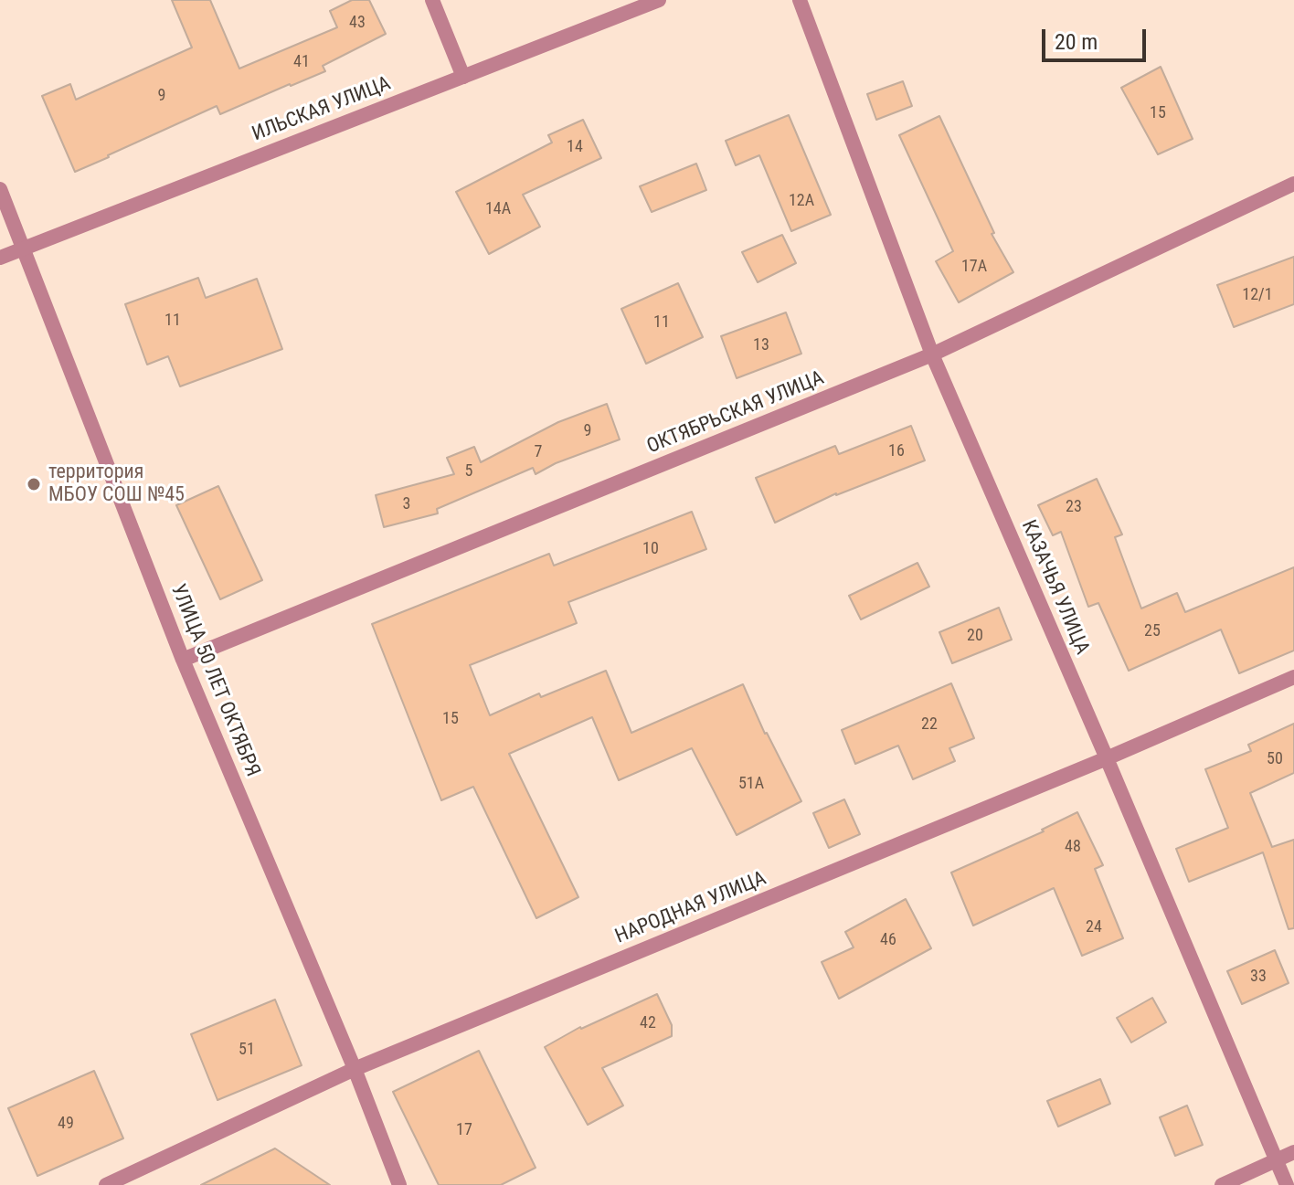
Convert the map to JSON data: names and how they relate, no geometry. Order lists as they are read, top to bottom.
{
  "streets": {
    "street": [
      "ИЛЬСКАЯ УЛИЦА",
      "ОКТЯБРЬСКАЯ УЛИЦА",
      "КАЗАЧЬЯ УЛИЦА",
      "УЛИЦА 50 ЛЕТ ОКТЯБРЯ",
      "НАРОДНАЯ УЛИЦА"
    ]
  },
  "crossings": [
    ["ИЛЬСКАЯ УЛИЦА", "УЛИЦА 50 ЛЕТ ОКТЯБРЯ"],
    ["ОКТЯБРЬСКАЯ УЛИЦА", "КАЗАЧЬЯ УЛИЦА"],
    ["ОКТЯБРЬСКАЯ УЛИЦА", "УЛИЦА 50 ЛЕТ ОКТЯБРЯ"],
    ["КАЗАЧЬЯ УЛИЦА", "НАРОДНАЯ УЛИЦА"],
    ["УЛИЦА 50 ЛЕТ ОКТЯБРЯ", "НАРОДНАЯ УЛИЦА"]
  ],
  "places": ["территория МБОУ СОШ №45"],
  "house_numbers": [
    "43",
    "41",
    "9",
    "15",
    "14",
    "12А",
    "14А",
    "17А",
    "12/1",
    "11",
    "11",
    "13",
    "9",
    "16",
    "7",
    "5",
    "3",
    "23",
    "10",
    "25",
    "20",
    "15",
    "22",
    "50",
    "51А",
    "48",
    "24",
    "46",
    "33",
    "42",
    "51",
    "49",
    "17"
  ],
  "scale_bar": "20 m"
}
